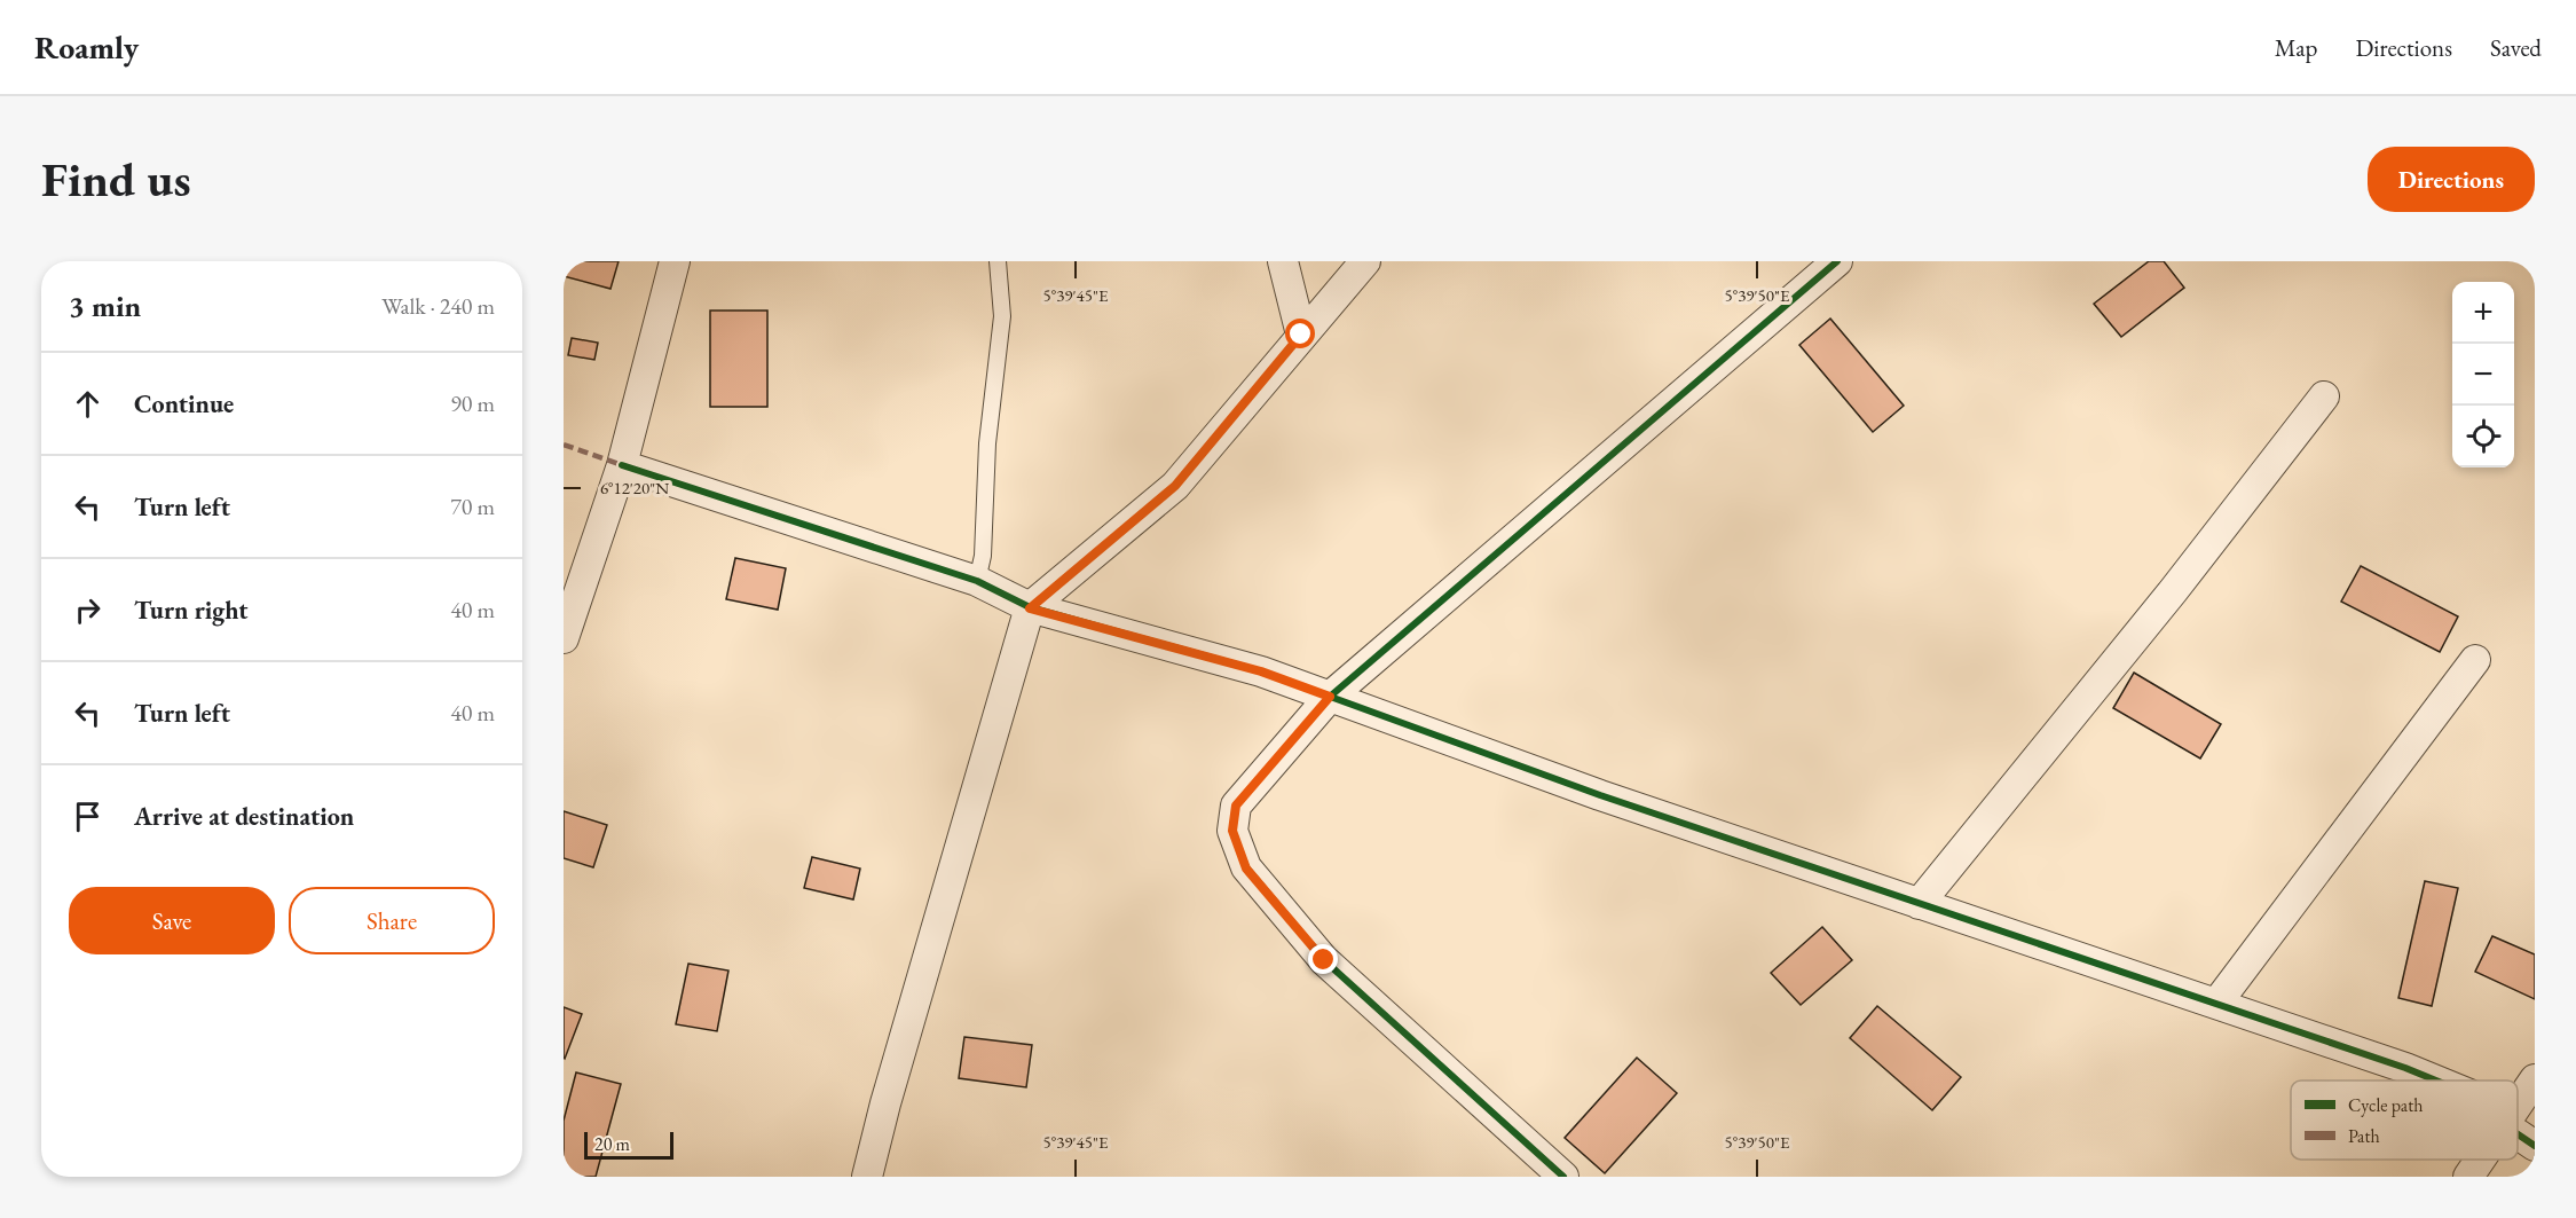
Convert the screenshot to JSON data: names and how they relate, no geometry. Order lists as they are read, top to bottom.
{
  "legend": ["Cycle path", "Path"],
  "scale_bar": "20 m",
  "page": {
    "header": "Roamly",
    "nav": ["Map", "Directions", "Saved"],
    "buttons": [
      "Directions",
      ["Save", "Share"]
    ],
    "title": "Find us",
    "heading": ["3 min", "Walk · 240 m"],
    "map_buttons": ["+", "−"],
    "list": [
      ["Continue", "90 m"],
      ["Turn left", "70 m"],
      ["Turn right", "40 m"],
      ["Turn left", "40 m"],
      "Arrive at destination"
    ],
    "scale": "20 m"
  },
  "coordinates": ["5°39'45\"E", "5°39'50\"E", "6°12'20\"N"]
}
